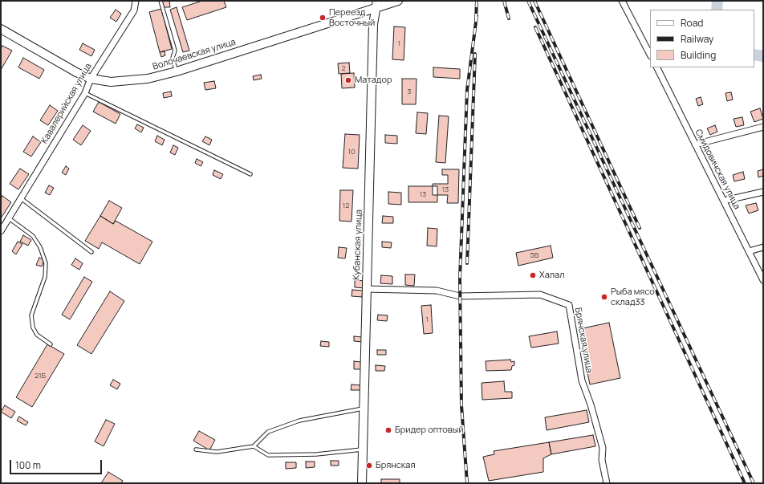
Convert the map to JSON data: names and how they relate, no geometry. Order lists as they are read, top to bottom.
{
  "streets": {
    "main road": ["Волочаевская улица", "Кубанская улица"],
    "street": ["Кавалерийская улица", "Смидовичская улица", "Брянская улица"]
  },
  "crossings": [
    ["Волочаевская улица", "Кавалерийская улица"],
    ["Волочаевская улица", "Кубанская улица"],
    ["Кубанская улица", "Брянская улица"]
  ],
  "places": [
    "Переезд Восточный",
    "Матадор",
    "Халал",
    "Рыба мясо склад33",
    "Бридер оптовый",
    "Брянская"
  ],
  "house_numbers": [
    "1",
    "2",
    "3",
    "10",
    "13",
    "13",
    "12",
    "5В",
    "1",
    "21Б"
  ],
  "legend": ["Road", "Railway", "Building"],
  "scale_bar": "100 m"
}
